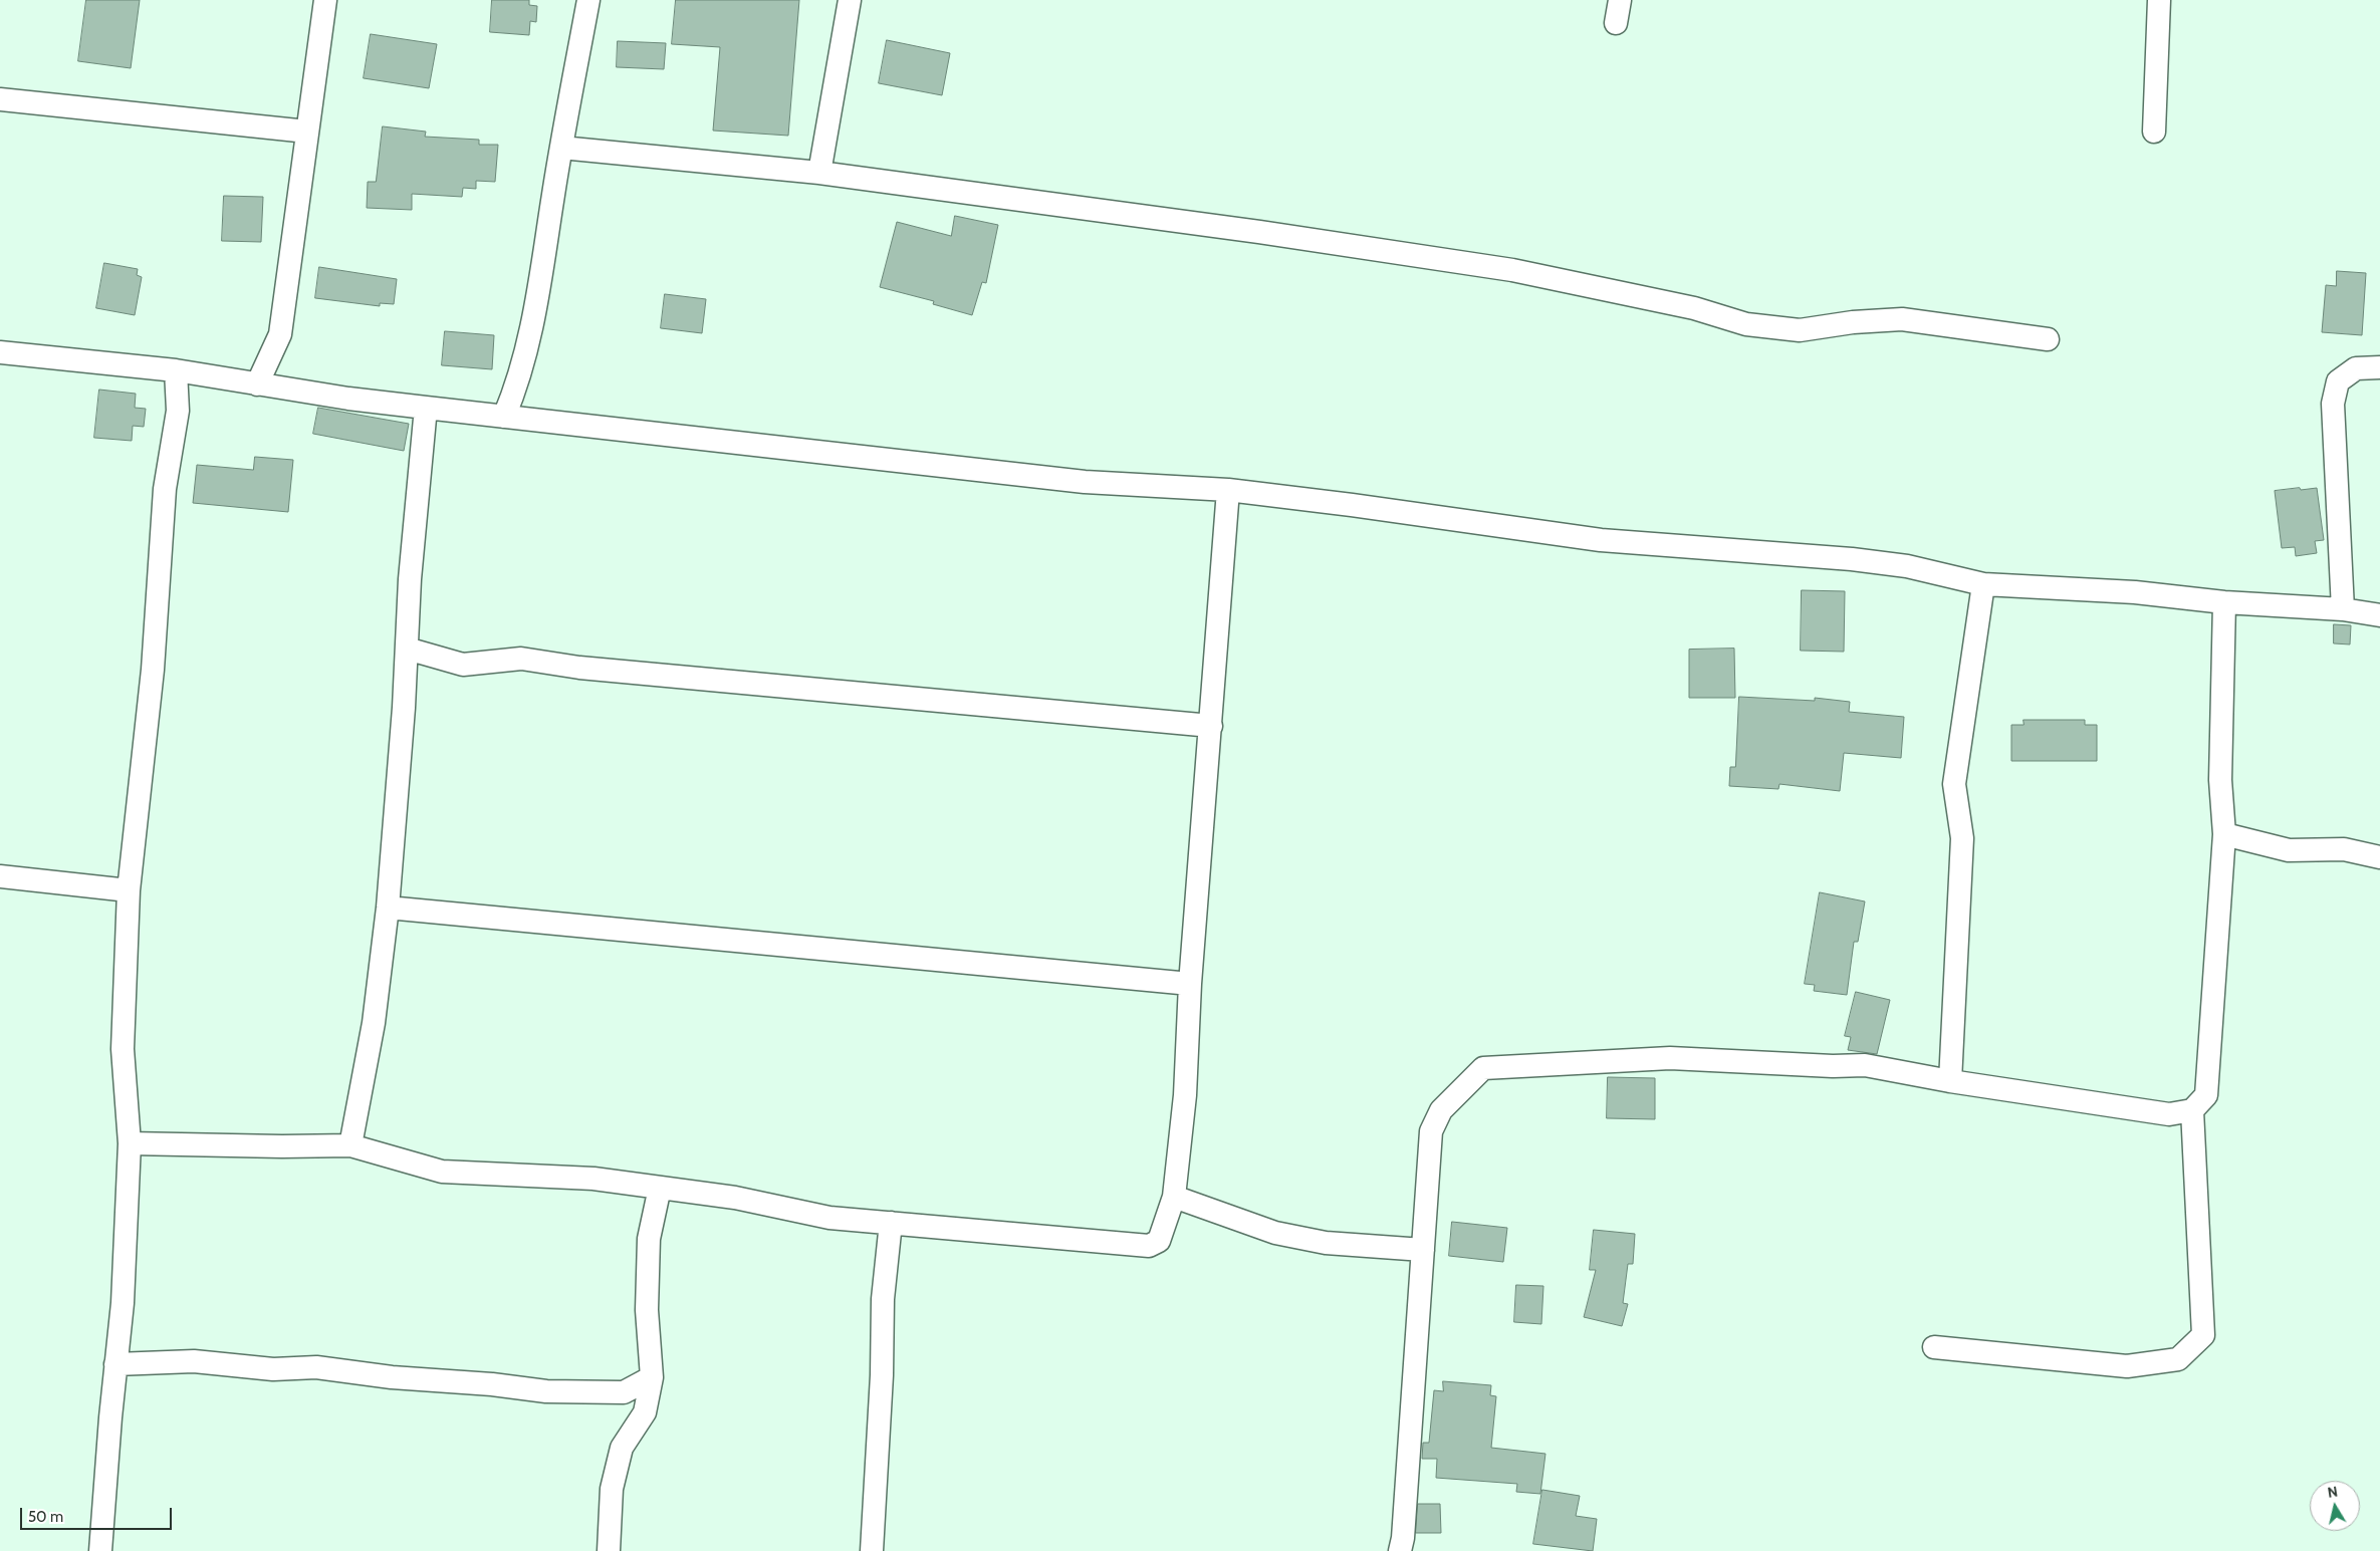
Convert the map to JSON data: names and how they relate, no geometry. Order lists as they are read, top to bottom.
{
  "scale_bar": "50 m",
  "north": "top"
}
